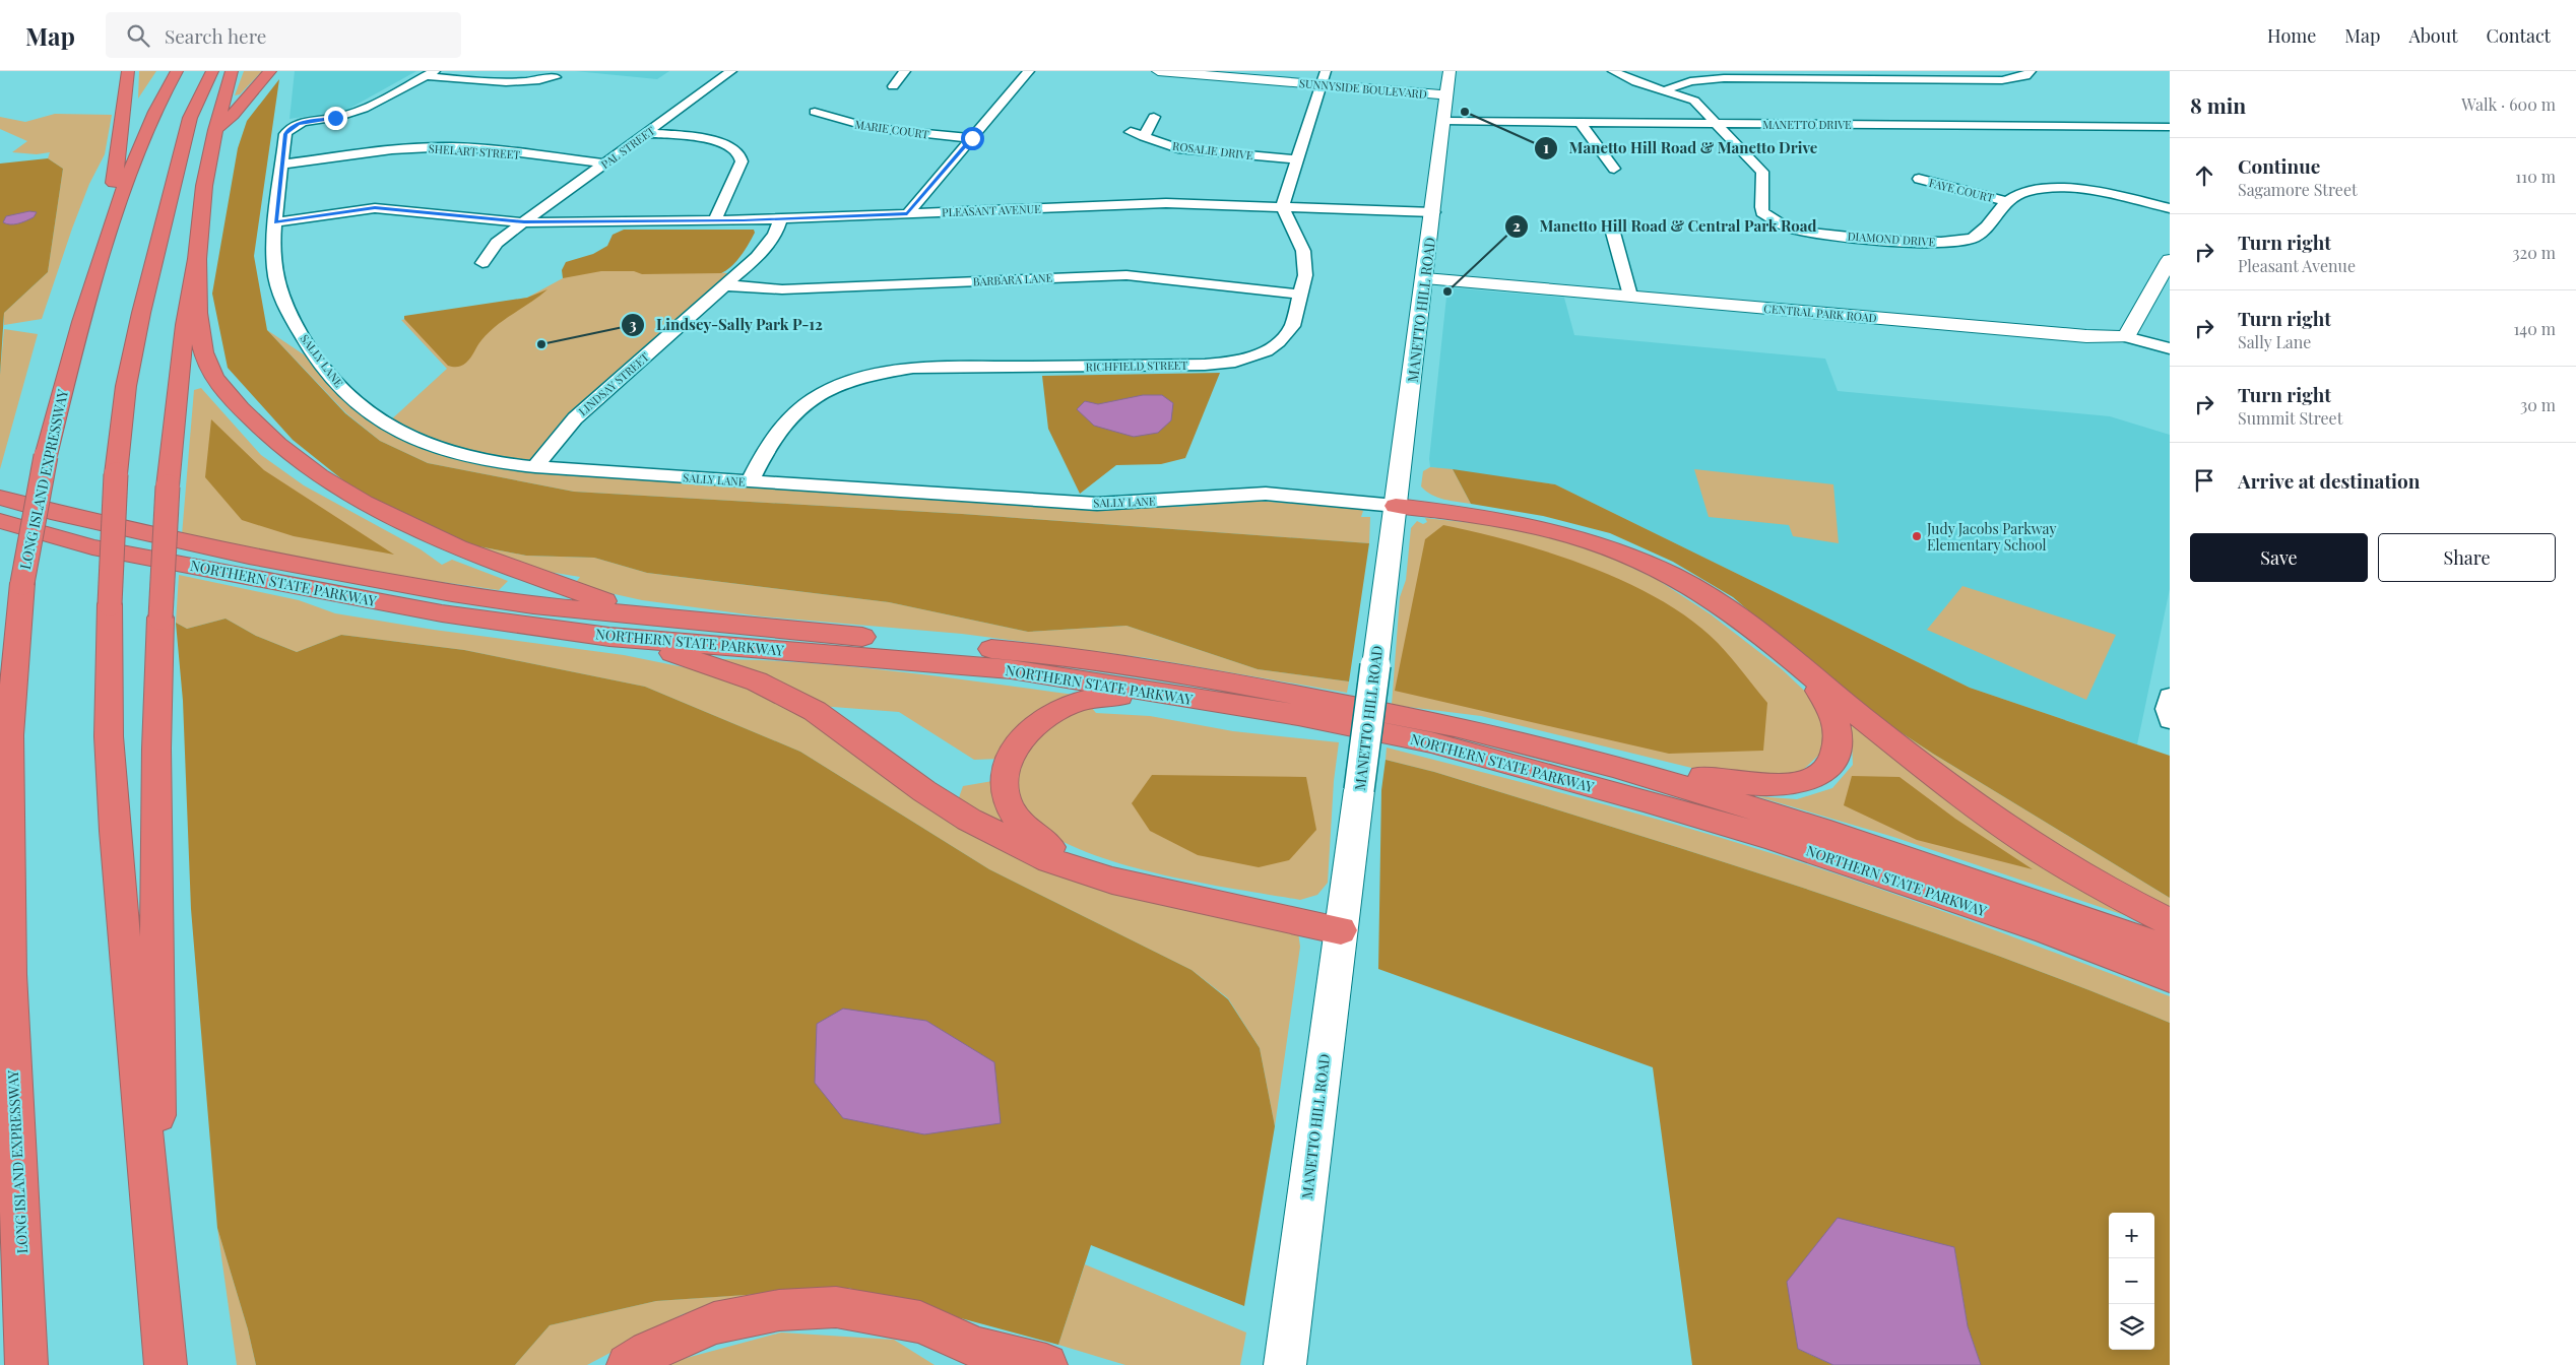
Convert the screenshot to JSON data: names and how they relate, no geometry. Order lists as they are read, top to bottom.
{
  "streets": {
    "highway": ["LONG ISLAND EXPRESSWAY", "NORTHERN STATE PARKWAY"],
    "main road": ["SUNNYSIDE BOULEVARD", "MANETTO HILL ROAD", "CENTRAL PARK ROAD"],
    "street": [
      "MANETTO DRIVE",
      "MARIE COURT",
      "PAL STREET",
      "ROSALIE DRIVE",
      "SHELART STREET",
      "FAYE COURT",
      "PLEASANT AVENUE",
      "DIAMOND DRIVE",
      "BARBARA LANE",
      "SALLY LANE",
      "RICHFIELD STREET",
      "LINDSAY STREET"
    ]
  },
  "crossings": [
    ["SUNNYSIDE BOULEVARD", "MANETTO HILL ROAD"],
    ["MANETTO DRIVE", "DIAMOND DRIVE"],
    ["MANETTO DRIVE", "MANETTO HILL ROAD"],
    ["PAL STREET", "SHELART STREET"],
    ["PAL STREET", "PLEASANT AVENUE"],
    ["SHELART STREET", "SALLY LANE"],
    ["FAYE COURT", "DIAMOND DRIVE"],
    ["PLEASANT AVENUE", "MANETTO HILL ROAD"],
    ["PLEASANT AVENUE", "SALLY LANE"],
    ["PLEASANT AVENUE", "RICHFIELD STREET"],
    ["PLEASANT AVENUE", "LINDSAY STREET"],
    ["BARBARA LANE", "RICHFIELD STREET"],
    ["BARBARA LANE", "LINDSAY STREET"],
    ["MANETTO HILL ROAD", "CENTRAL PARK ROAD"],
    ["MANETTO HILL ROAD", "SALLY LANE"],
    ["SALLY LANE", "RICHFIELD STREET"],
    ["SALLY LANE", "LINDSAY STREET"]
  ],
  "places": [
    "Manetto Hill Road & Manetto Drive",
    "Manetto Hill Road & Central Park Road",
    "Lindsey-Sally Park P-12",
    "Judy Jacobs Parkway Elementary School"
  ],
  "page": {
    "header": "Map",
    "search": "Search here",
    "nav": [
      "Home",
      "Map",
      "About",
      "Contact"
    ],
    "heading": ["8 min", "Walk · 600 m"],
    "list": [
      ["Continue", "Sagamore Street", "110 m"],
      ["Turn right", "Pleasant Avenue", "320 m"],
      ["Turn right", "Sally Lane", "140 m"],
      ["Turn right", "Summit Street", "30 m"],
      "Arrive at destination"
    ],
    "buttons": ["Save", "Share"],
    "map_buttons": ["+", "−"]
  }
}
